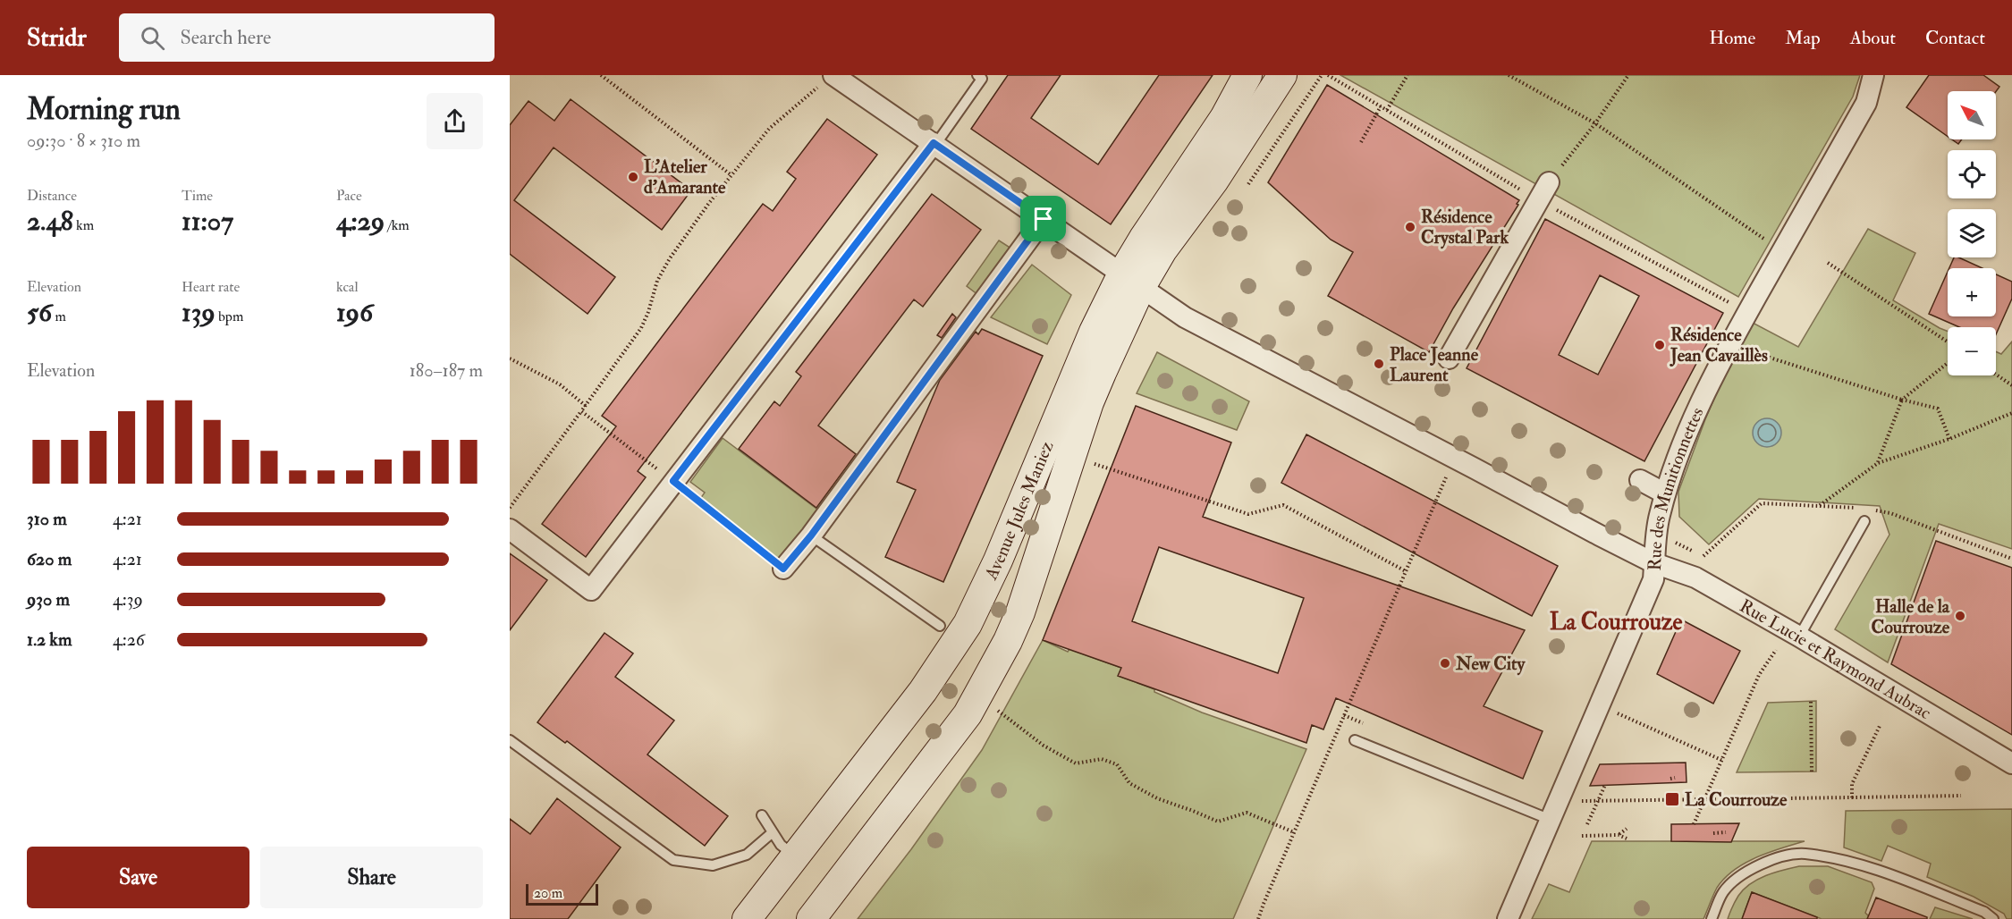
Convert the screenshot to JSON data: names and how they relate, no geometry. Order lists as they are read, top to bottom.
{
  "streets": {
    "main road": ["Avenue Jules Maniez"],
    "street": ["Rue des Munitionnettes", "Rue Lucie et Raymond Aubrac"]
  },
  "crossings": [
    ["Rue des Munitionnettes", "Rue Lucie et Raymond Aubrac"]
  ],
  "districts": ["La Courrouze"],
  "places": {
    "other": [
      "L'Atelier d'Amarante",
      "Résidence Crystal Park",
      "Résidence Jean Cavaillès",
      "Place Jeanne Laurent",
      "Halle de la Courrouze",
      "New City"
    ],
    "transit": ["La Courrouze"]
  },
  "scale_bar": "20 m",
  "north": "top left",
  "page": {
    "header": "Stridr",
    "search": "Search here",
    "nav": [
      "Home",
      "Map",
      "About",
      "Contact"
    ],
    "heading": ["Morning run", "09:30 · 8 × 310 m"],
    "map_buttons": ["+", "−"],
    "stats": [
      ["Distance", "2.48 km"],
      ["Time", "11:07"],
      ["Pace", "4:29 /km"],
      ["Elevation", "56 m"],
      ["Heart rate", "139 bpm"],
      ["kcal", "196"]
    ],
    "chart": ["Elevation", "180–187 m"],
    "list": [
      {
        "name": "310 m",
        "note": "4:21"
      },
      {
        "name": "620 m",
        "note": "4:21"
      },
      {
        "name": "930 m",
        "note": "4:39"
      },
      {
        "name": "1.2 km",
        "note": "4:26"
      }
    ],
    "buttons": ["Save", "Share"],
    "scale": "20 m"
  }
}
